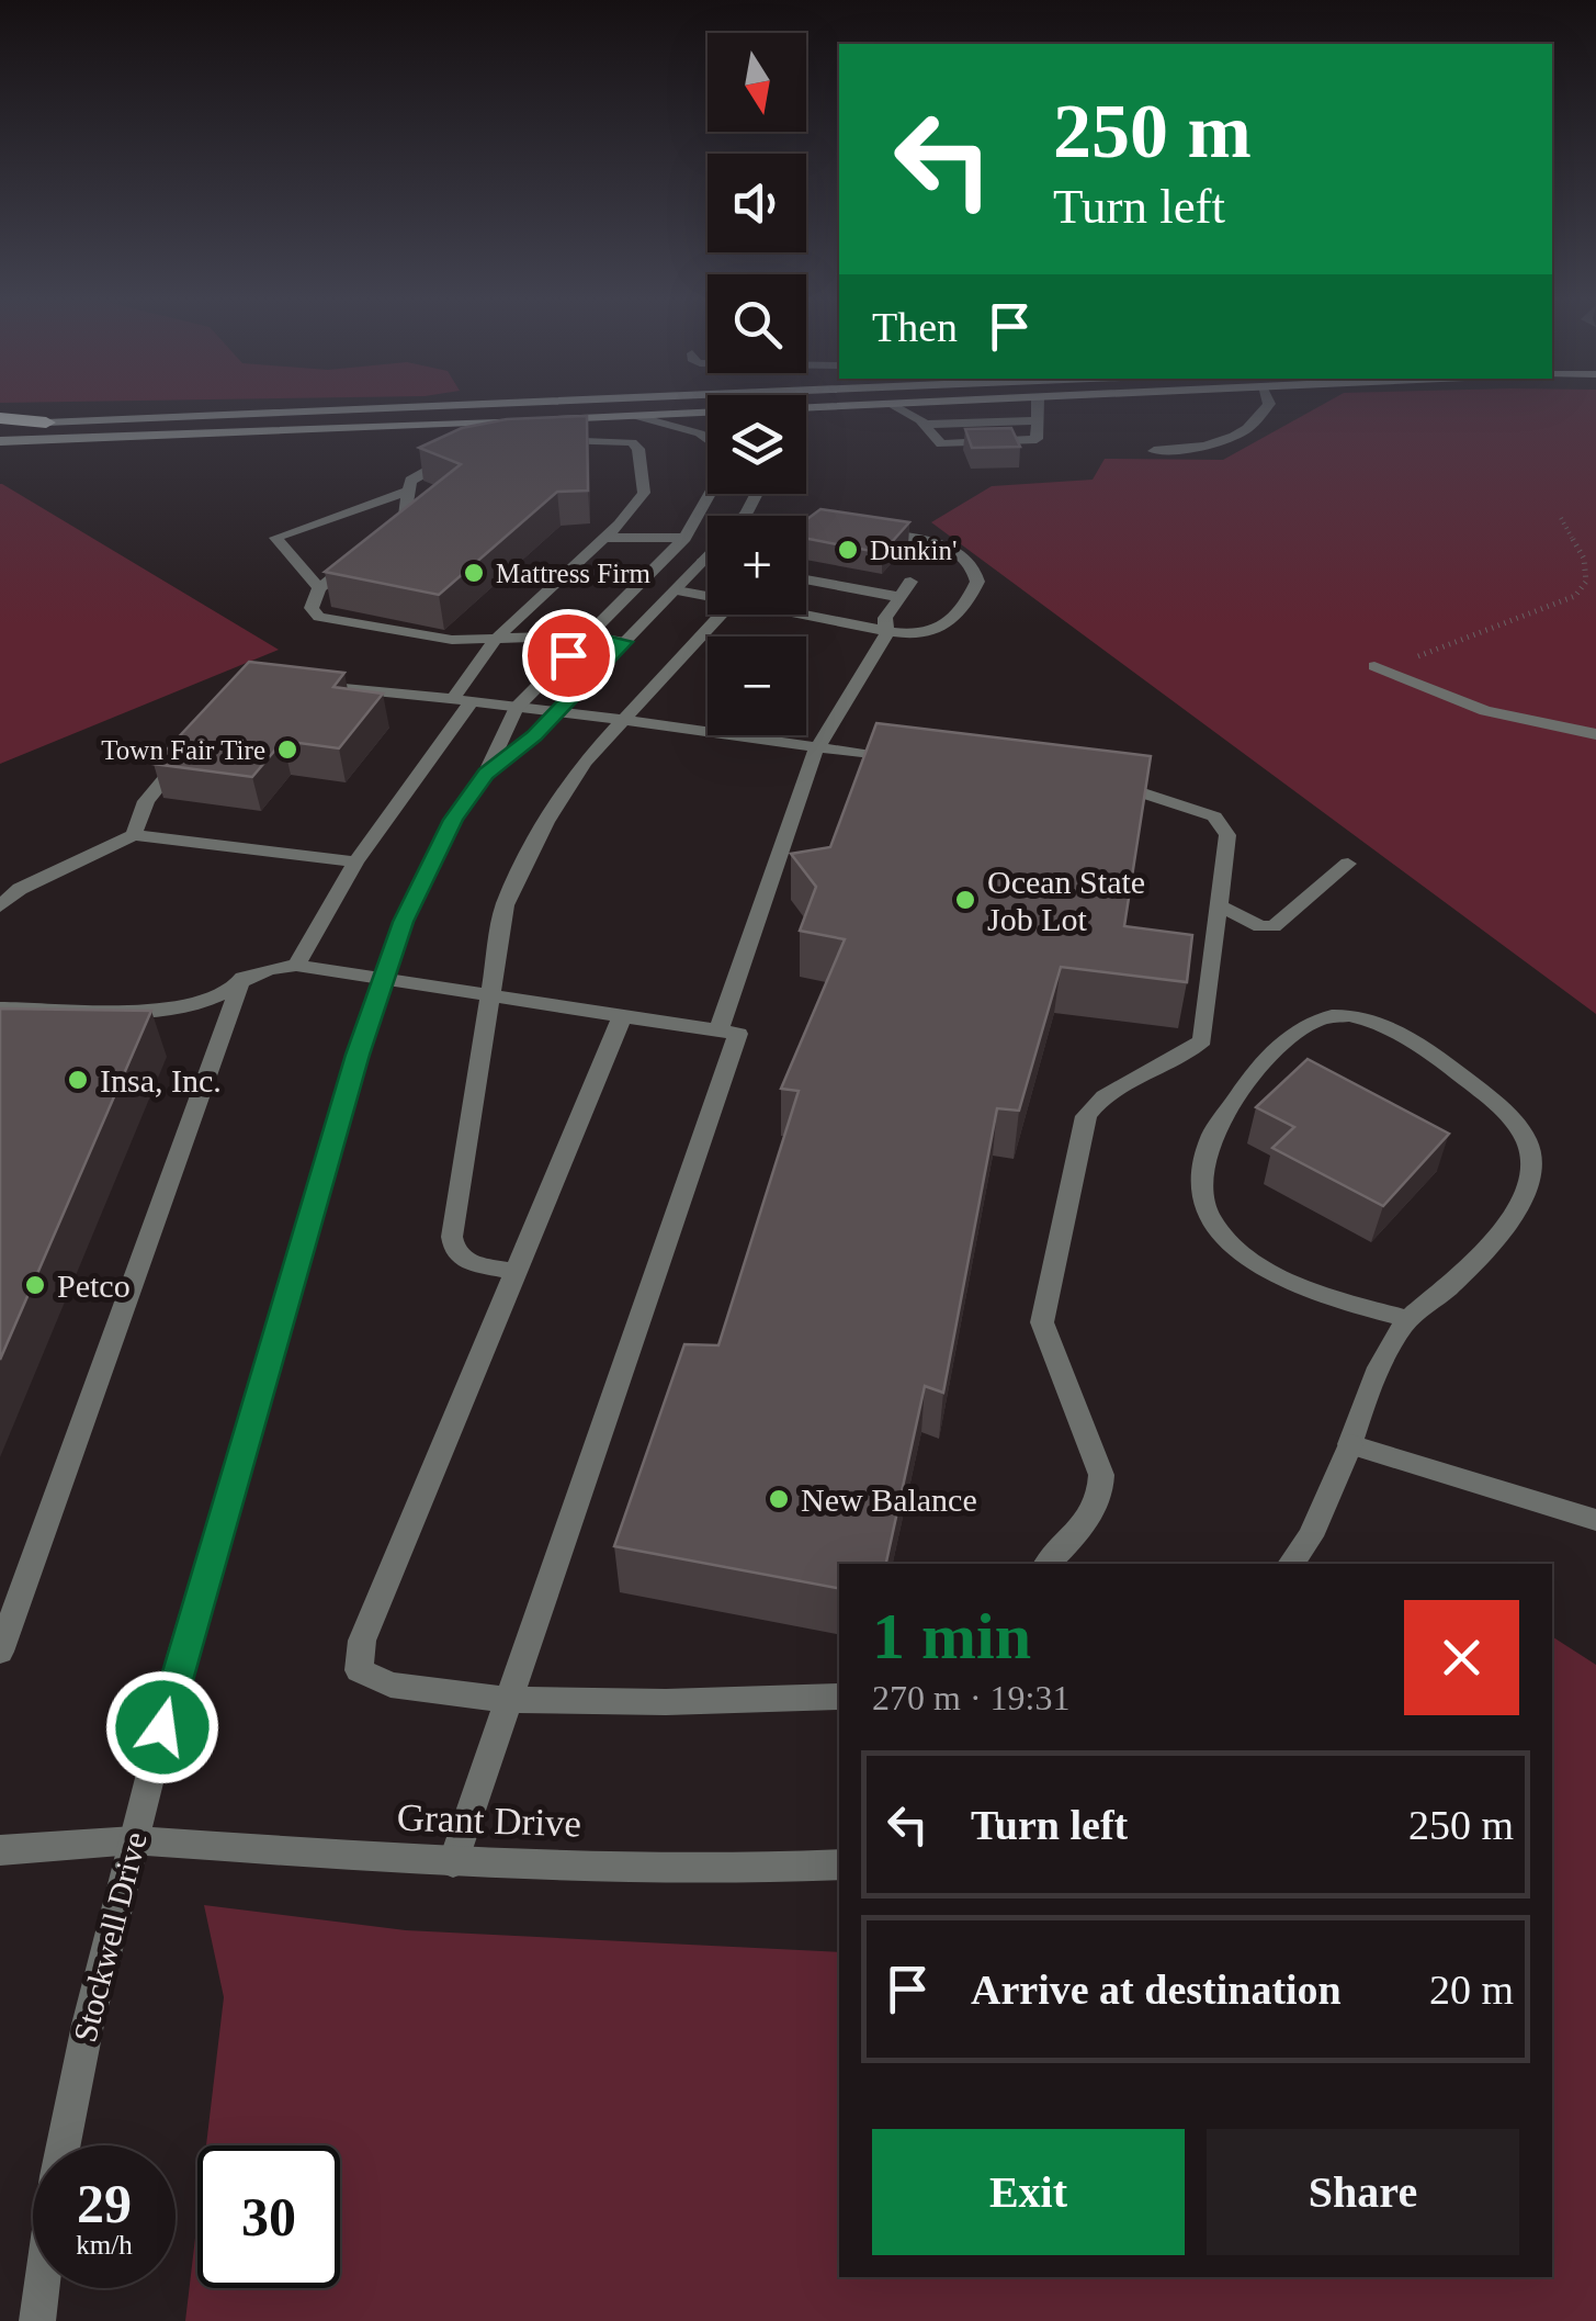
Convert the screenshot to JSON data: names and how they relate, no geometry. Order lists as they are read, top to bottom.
{
  "streets": {
    "street": ["Grant Drive", "Stockwell Drive"]
  },
  "crossings": [
    ["Grant Drive", "Stockwell Drive"]
  ],
  "places": [
    "Dunkin'",
    "Mattress Firm",
    "Town Fair Tire",
    "Ocean State Job Lot",
    "Insa, Inc.",
    "Petco",
    "New Balance"
  ],
  "north": "bottom",
  "page": {
    "map_buttons": ["+", "−"],
    "turn": ["250 m", "Turn left"],
    "then": "Then",
    "heading": ["1 min", "270 m · 19:31"],
    "list": [
      {
        "name": "Turn left",
        "value": "250 m"
      },
      {
        "name": "Arrive at destination",
        "value": "20 m"
      }
    ],
    "buttons": ["Exit", "Share"],
    "speed": "29 km/h",
    "limit": "30"
  }
}
